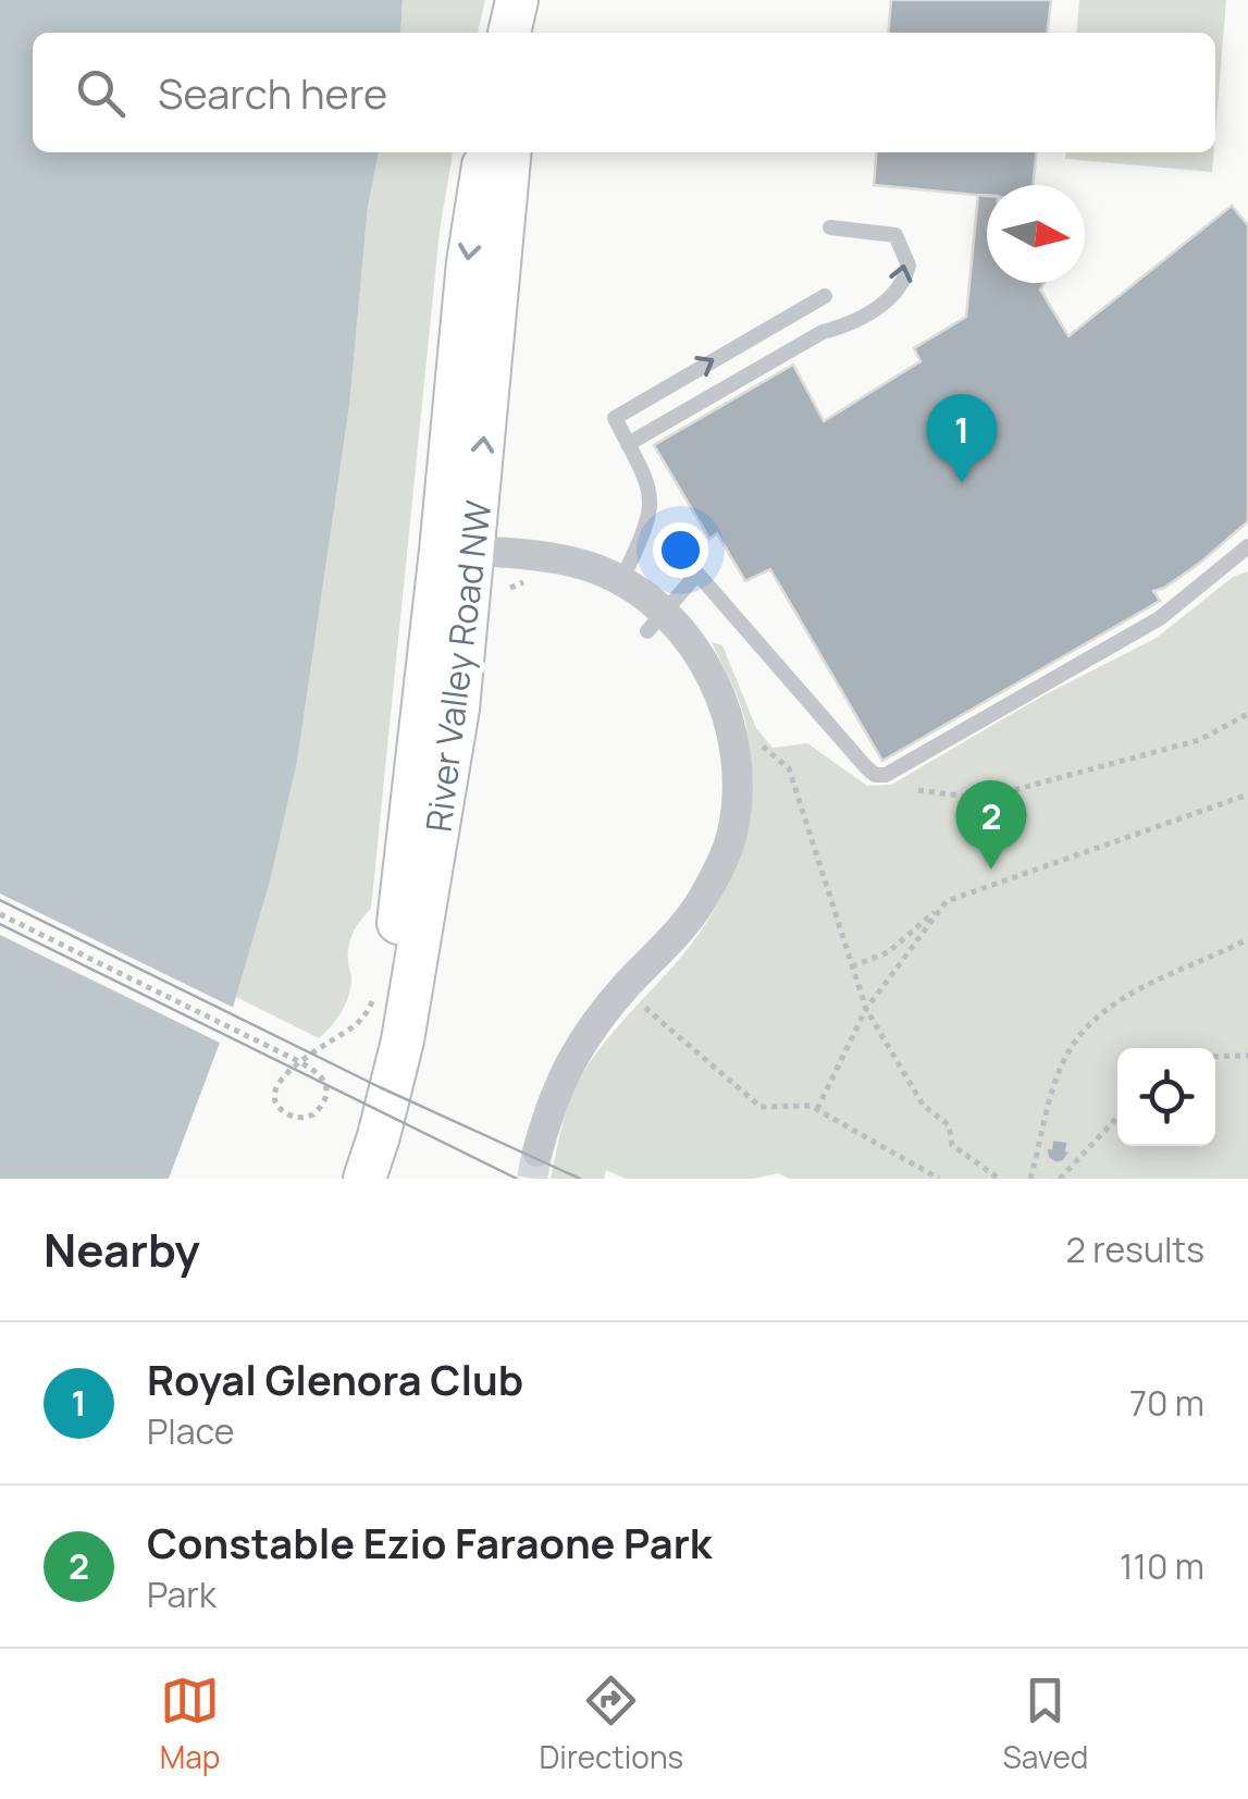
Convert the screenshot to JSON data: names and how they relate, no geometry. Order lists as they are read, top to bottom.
{
  "streets": {
    "main road": ["River Valley Road NW"]
  },
  "north": "right",
  "page": {
    "search": "Search here",
    "pins": ["1", "2"],
    "heading": ["Nearby", "2 results"],
    "list": [
      {
        "mark": "1",
        "name": "Royal Glenora Club",
        "note": "Place",
        "value": "70 m"
      },
      {
        "mark": "2",
        "name": "Constable Ezio Faraone Park",
        "note": "Park",
        "value": "110 m"
      }
    ],
    "nav": ["Map", "Directions", "Saved"]
  }
}
